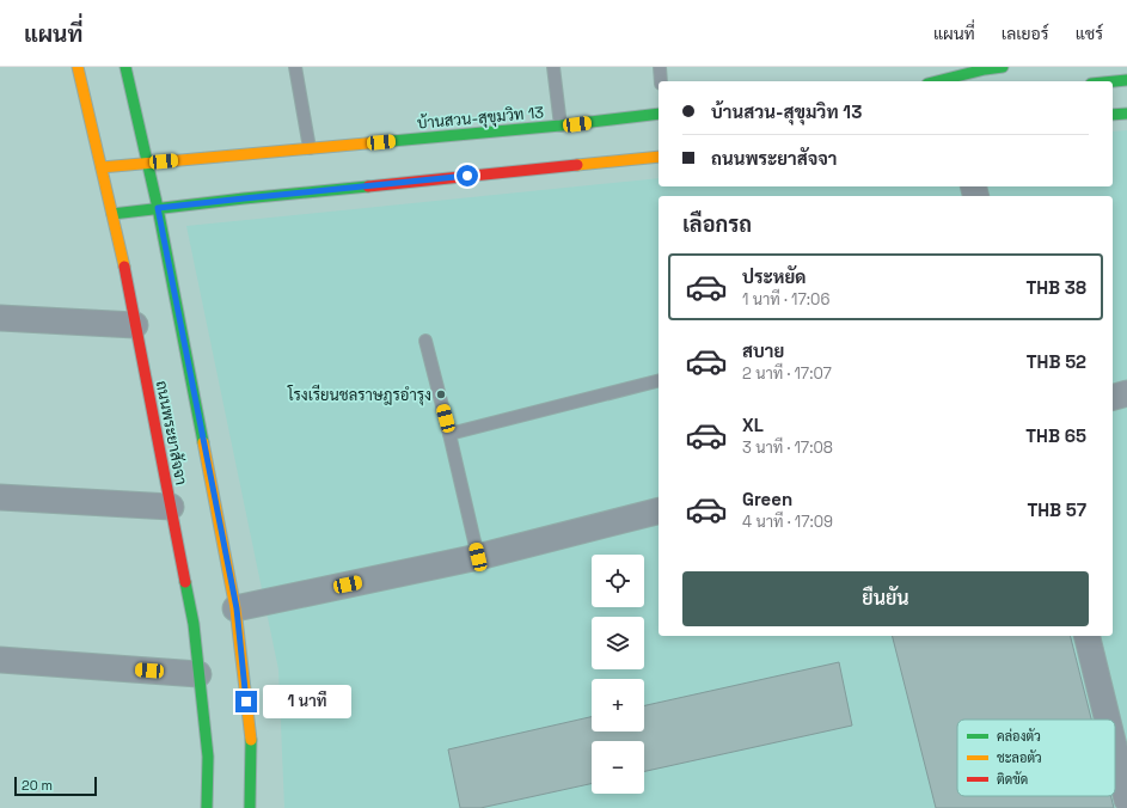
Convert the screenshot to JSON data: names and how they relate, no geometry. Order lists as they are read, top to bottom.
{
  "streets": {
    "main road": ["บ้านสวน-สุขุมวิท 13", "ถนนพระยาสัจจา"]
  },
  "crossings": [
    ["บ้านสวน-สุขุมวิท 13", "ถนนพระยาสัจจา"]
  ],
  "places": ["โรงเรียนชลราษฎรอำรุง"],
  "legend": ["คล่องตัว", "ชะลอตัว", "ติดขัด"],
  "scale_bar": "20 m",
  "page": {
    "header": "แผนที่",
    "nav": ["แผนที่", "เลเยอร์", "แชร์"],
    "banner": ["บ้านสวน-สุขุมวิท 13", "ถนนพระยาสัจจา"],
    "heading": "เลือกรถ",
    "list": [
      {
        "name": "ประหยัด",
        "note": "1 นาที · 17:06",
        "value": "THB 38"
      },
      {
        "name": "สบาย",
        "note": "2 นาที · 17:07",
        "value": "THB 52"
      },
      {
        "name": "XL",
        "note": "3 นาที · 17:08",
        "value": "THB 65"
      },
      {
        "name": "Green",
        "note": "4 นาที · 17:09",
        "value": "THB 57"
      }
    ],
    "map_buttons": ["+", "−"],
    "buttons": "ยืนยัน",
    "bubble": "1 นาที",
    "scale": "20 m"
  }
}
